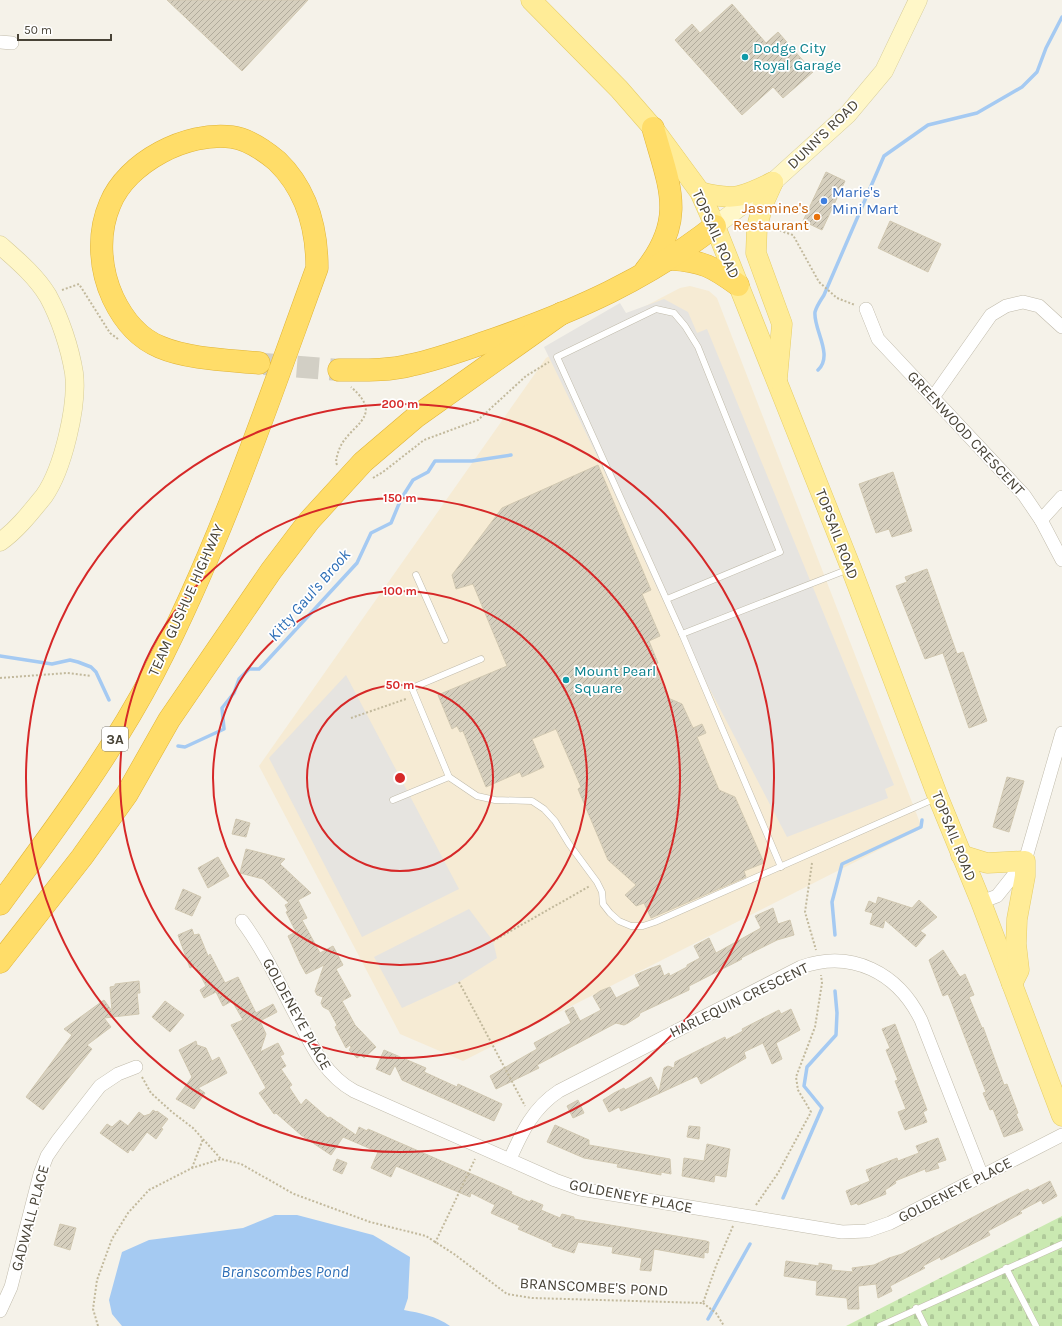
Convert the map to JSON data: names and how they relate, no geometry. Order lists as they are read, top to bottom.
{
  "streets": {
    "highway": ["TEAM GUSHUE HIGHWAY", "3A"],
    "main road": ["TOPSAIL ROAD"],
    "street": [
      "DUNN'S ROAD",
      "GREENWOOD CRESCENT",
      "HARLEQUIN CRESCENT",
      "GOLDENEYE PLACE",
      "GADWALL PLACE"
    ],
    "path": ["BRANSCOMBE'S POND"]
  },
  "crossings": [
    ["DUNN'S ROAD", "TOPSAIL ROAD"],
    ["HARLEQUIN CRESCENT", "GOLDENEYE PLACE"]
  ],
  "water": ["Kitty Gaul's Brook", "Branscombes Pond"],
  "places": [
    "Dodge City Royal Garage",
    "Marie's Mini Mart",
    "Jasmine's Restaurant",
    "Mount Pearl Square"
  ],
  "scale_bar": "50 m",
  "rings": [
    "200 m",
    "150 m",
    "100 m",
    "50 m"
  ]
}
